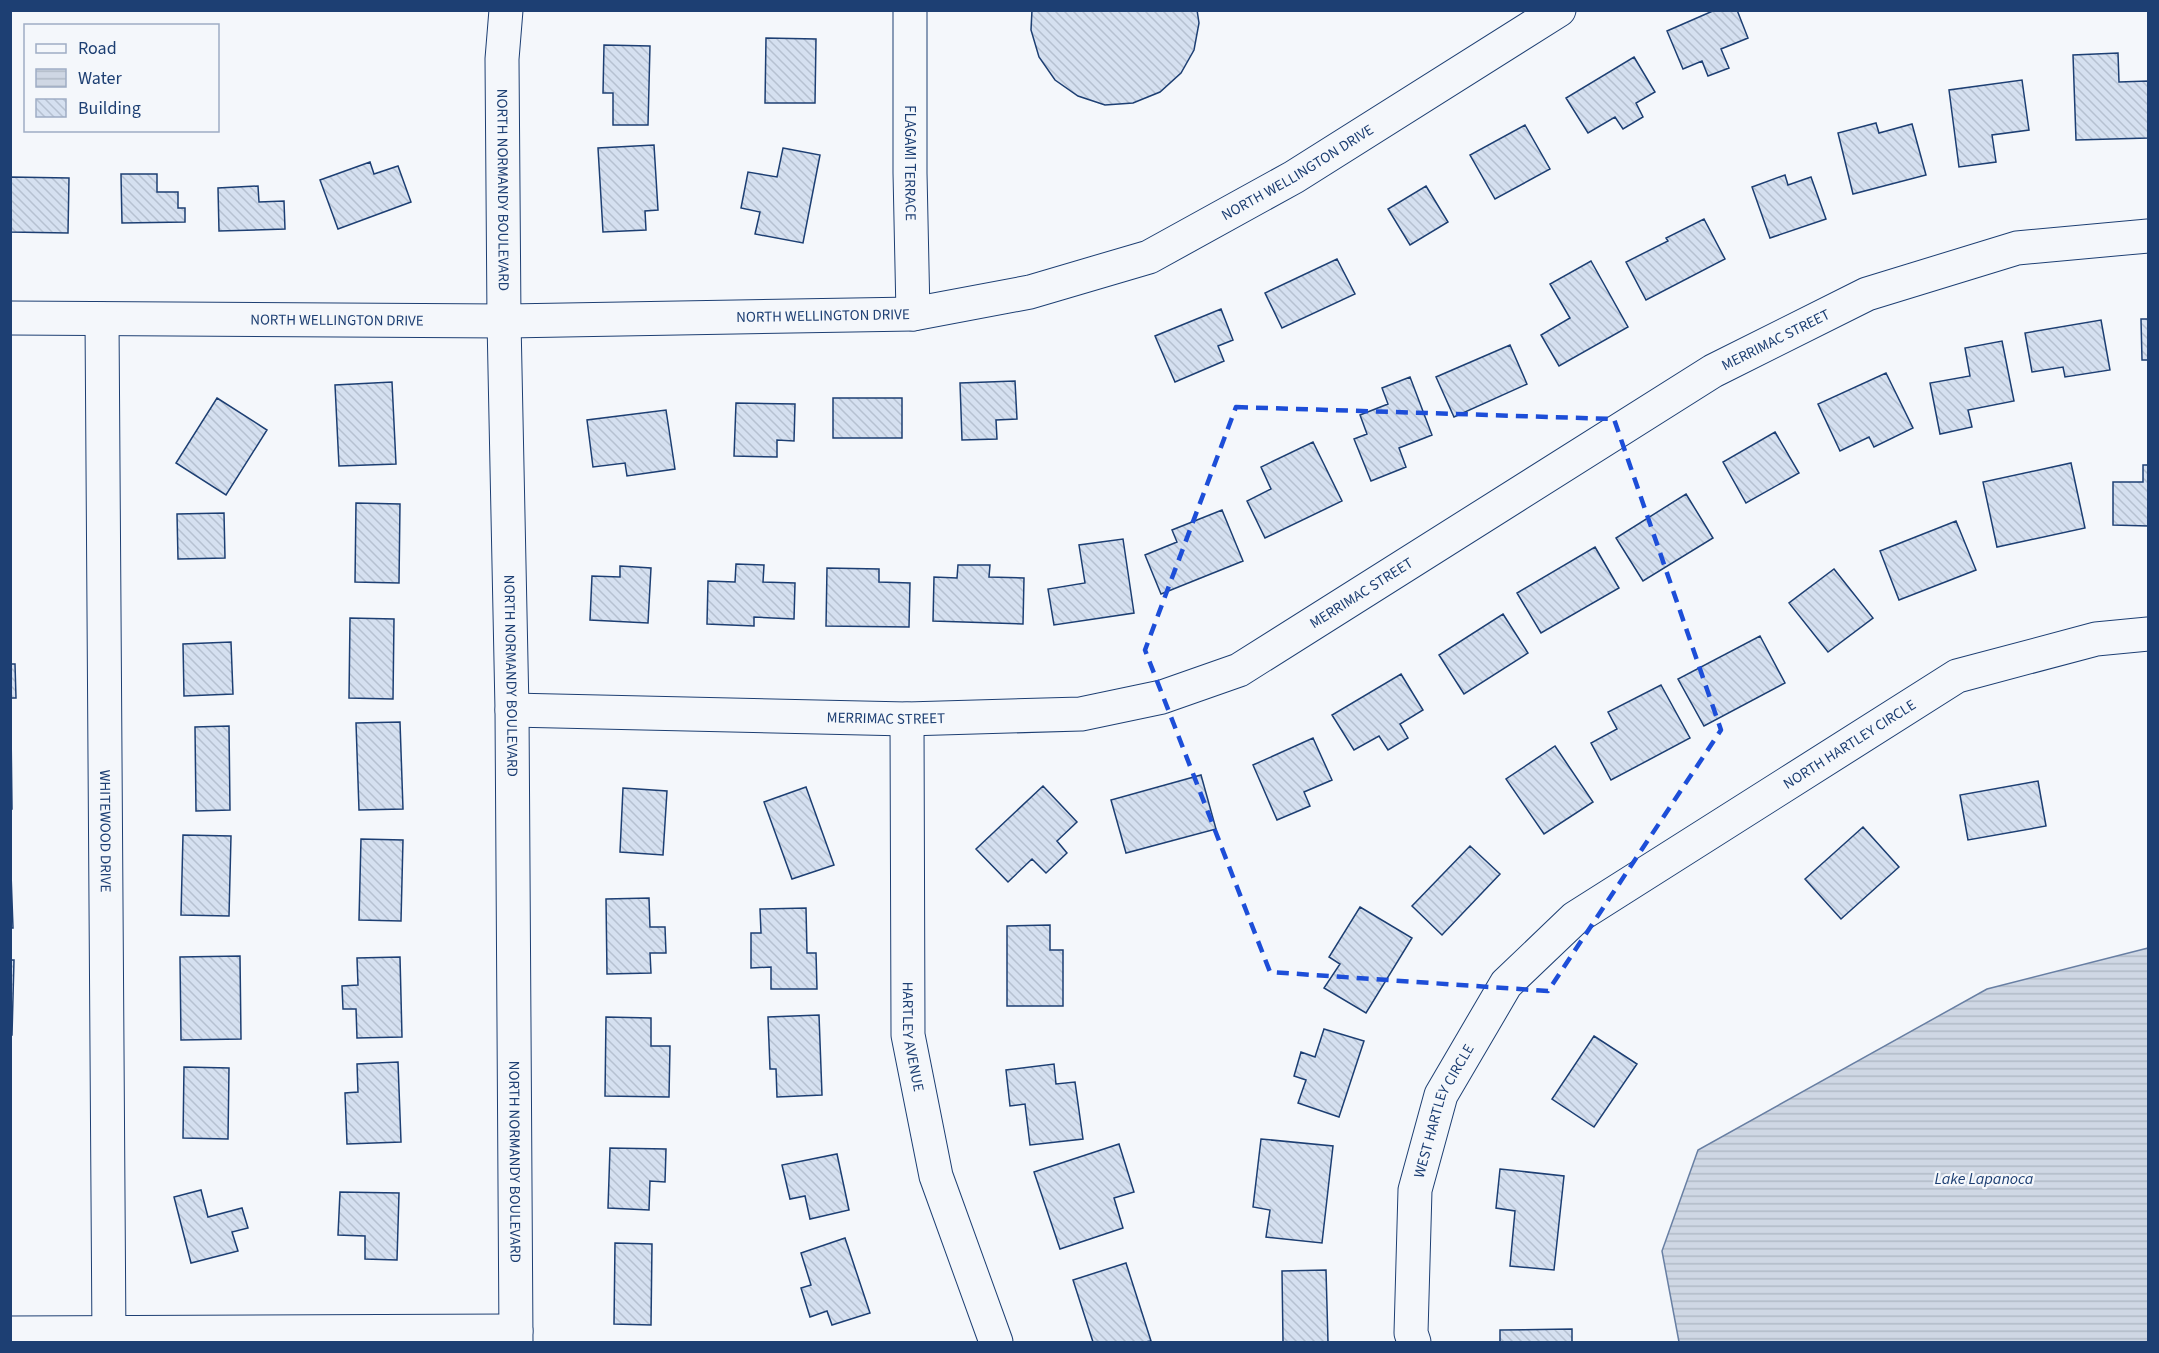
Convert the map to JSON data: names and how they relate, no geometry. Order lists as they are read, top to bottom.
{
  "streets": {
    "street": [
      "FLAGAMI TERRACE",
      "NORTH WELLINGTON DRIVE",
      "NORTH NORMANDY BOULEVARD",
      "MERRIMAC STREET",
      "NORTH HARTLEY CIRCLE",
      "WHITEWOOD DRIVE",
      "HARTLEY AVENUE",
      "WEST HARTLEY CIRCLE"
    ]
  },
  "crossings": [
    ["FLAGAMI TERRACE", "NORTH WELLINGTON DRIVE"],
    ["NORTH WELLINGTON DRIVE", "NORTH NORMANDY BOULEVARD"],
    ["NORTH WELLINGTON DRIVE", "WHITEWOOD DRIVE"],
    ["NORTH NORMANDY BOULEVARD", "MERRIMAC STREET"],
    ["MERRIMAC STREET", "HARTLEY AVENUE"],
    ["NORTH HARTLEY CIRCLE", "WEST HARTLEY CIRCLE"]
  ],
  "water": ["Lake Lapanoca"],
  "legend": ["Road", "Water", "Building"]
}
